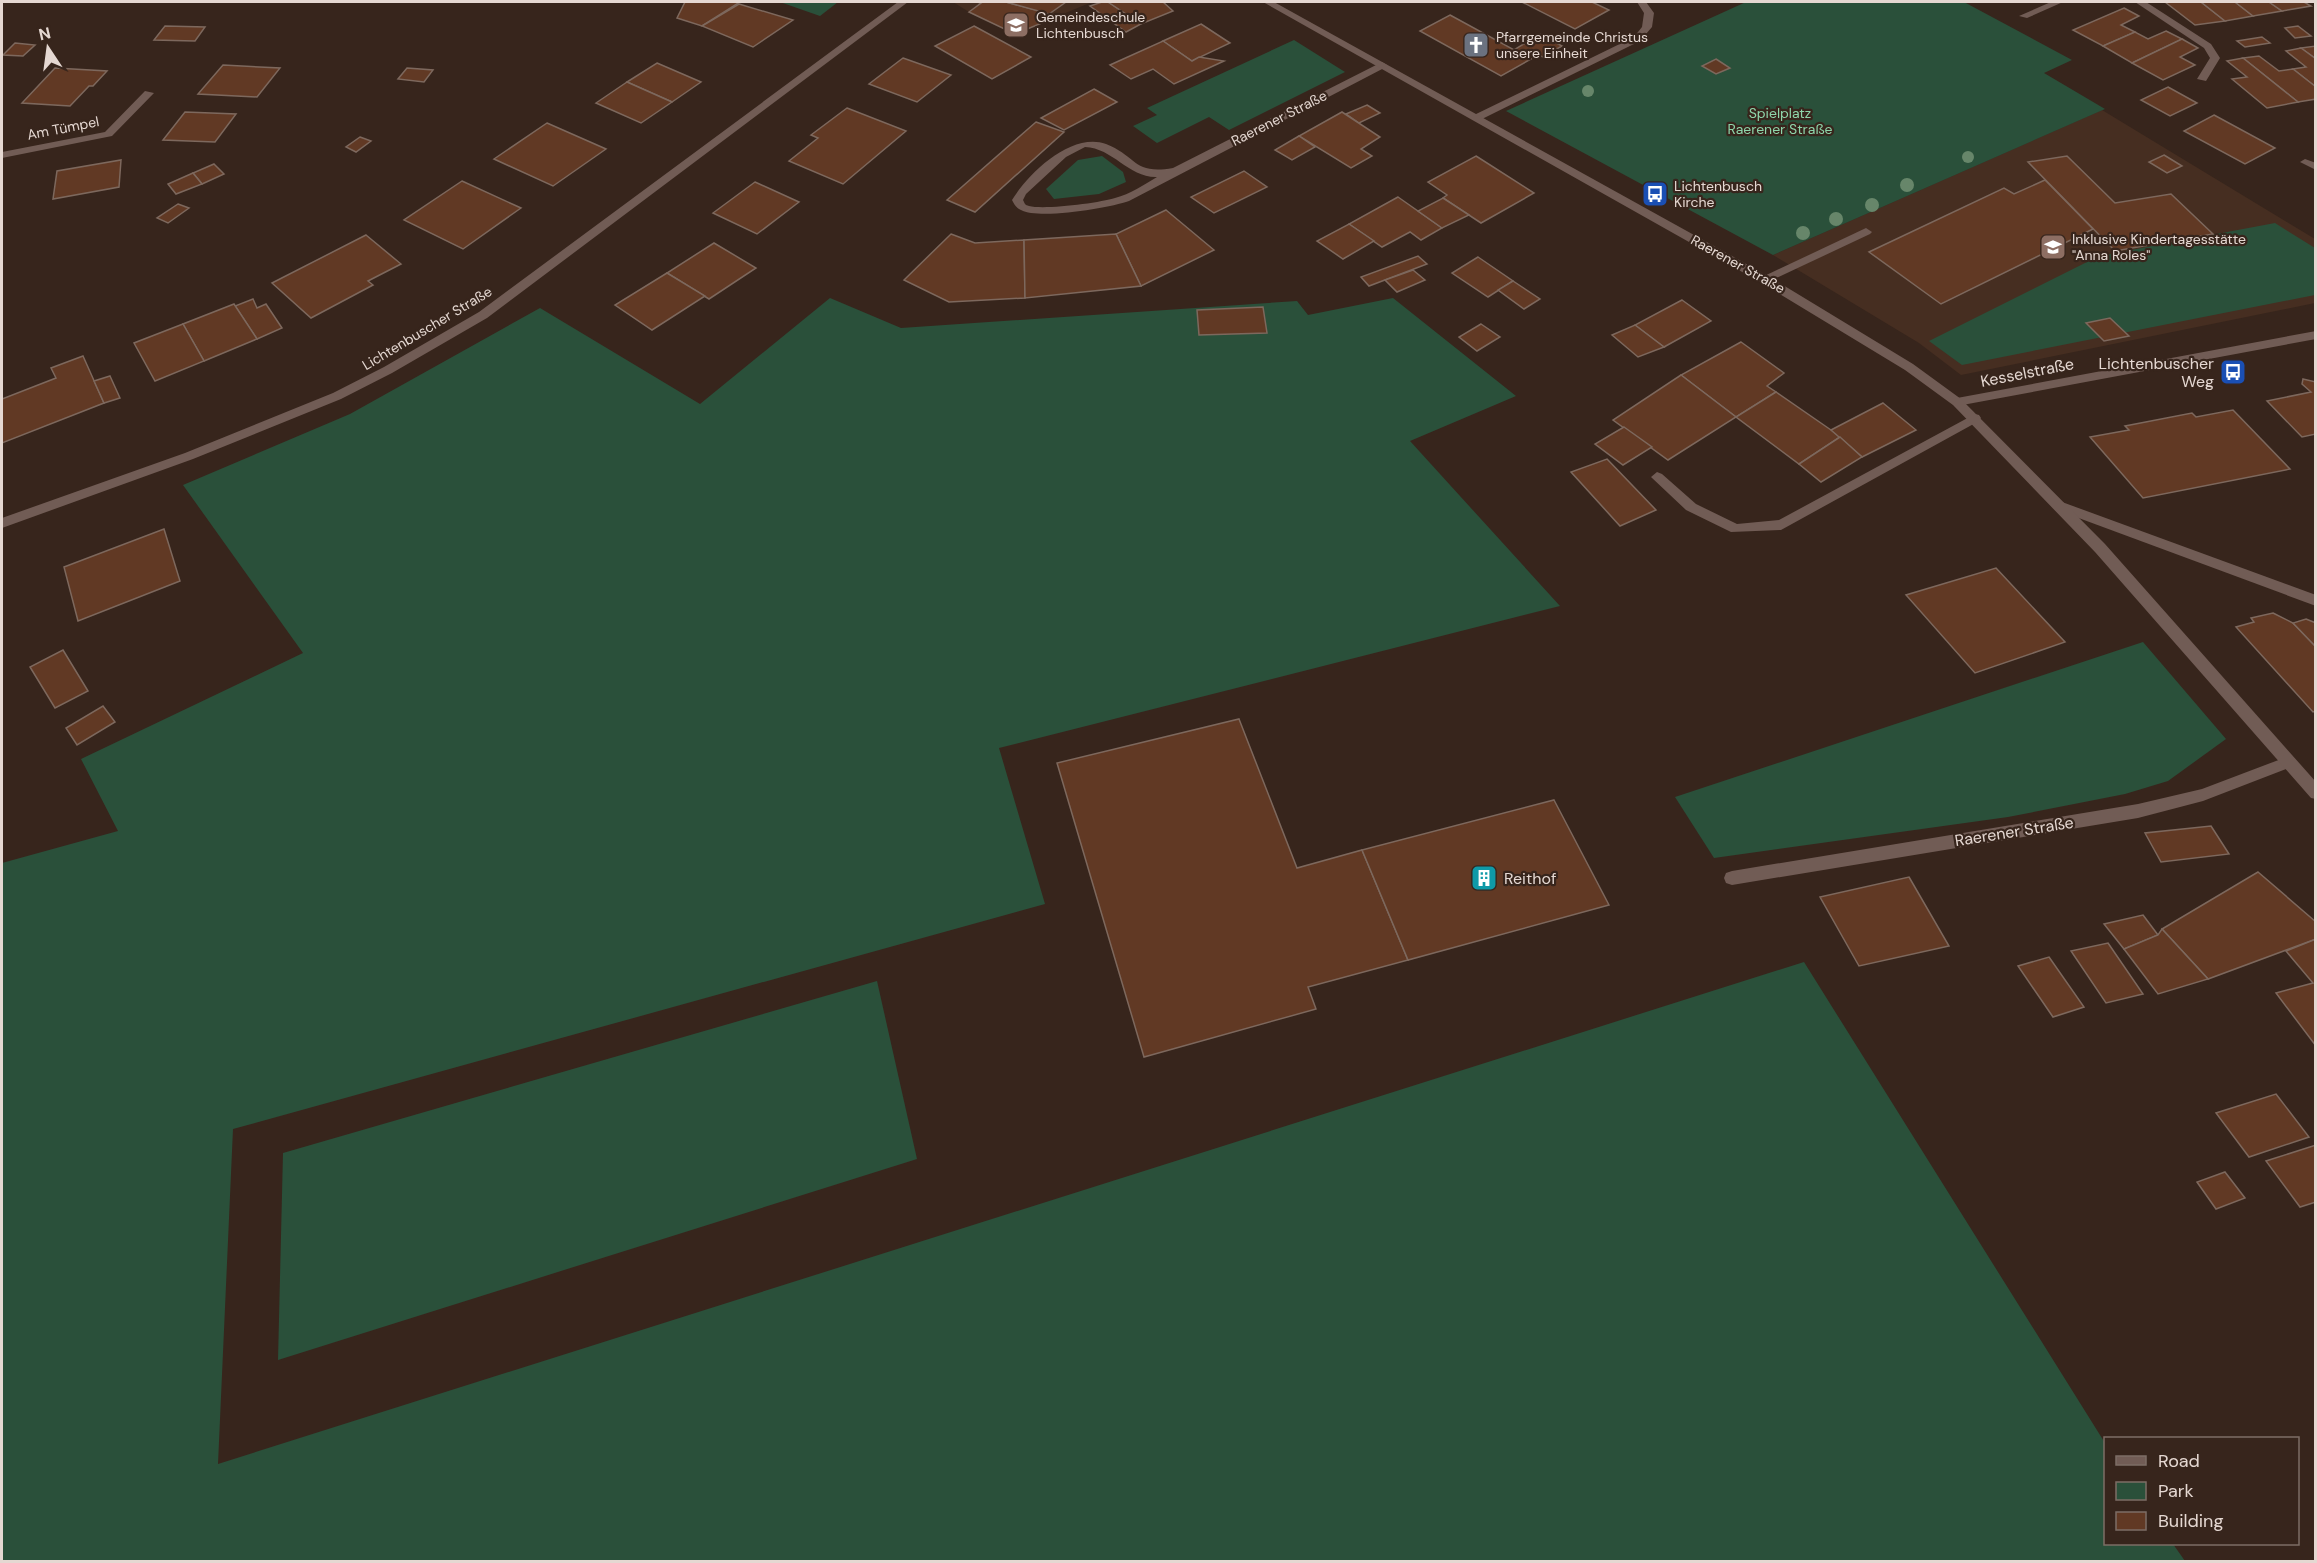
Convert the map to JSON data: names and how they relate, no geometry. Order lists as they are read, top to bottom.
{
  "streets": {
    "street": [
      "Raerener Straße",
      "Am Tümpel",
      "Lichtenbuscher Straße",
      "Kesselstraße"
    ]
  },
  "crossings": [
    ["Raerener Straße", "Kesselstraße"]
  ],
  "parks": ["Spielplatz Raerener Straße"],
  "places": {
    "school or university": ["Gemeindeschule Lichtenbusch", "Inklusive Kindertagesstätte \"Anna Roles\""],
    "church": ["Pfarrgemeinde Christus unsere Einheit"],
    "bus stop": ["Lichtenbusch Kirche", "Lichtenbuscher Weg"],
    "building": ["Reithof"]
  },
  "legend": ["Road", "Park", "Building"],
  "north": "top"
}
